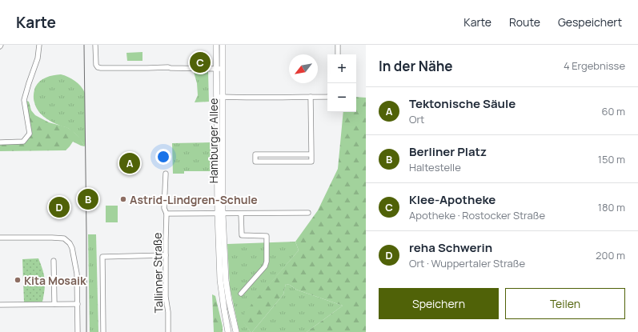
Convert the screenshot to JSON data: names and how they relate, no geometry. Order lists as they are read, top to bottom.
{
  "streets": {
    "street": ["Hamburger Allee", "Tallinner Straße"]
  },
  "places": ["Astrid-Lindgren-Schule", "Kita Mosaik"],
  "north": "bottom left",
  "page": {
    "header": "Karte",
    "nav": ["Karte", "Route", "Gespeichert"],
    "heading": ["In der Nähe", "4 Ergebnisse"],
    "pins": [
      "C",
      "A",
      "B",
      "D"
    ],
    "map_buttons": ["+", "−"],
    "list": [
      {
        "mark": "A",
        "name": "Tektonische Säule",
        "note": "Ort",
        "value": "60 m"
      },
      {
        "mark": "B",
        "name": "Berliner Platz",
        "note": "Haltestelle",
        "value": "150 m"
      },
      {
        "mark": "C",
        "name": "Klee-Apotheke",
        "note": "Apotheke · Rostocker Straße",
        "value": "180 m"
      },
      {
        "mark": "D",
        "name": "reha Schwerin",
        "note": "Ort · Wuppertaler Straße",
        "value": "200 m"
      }
    ],
    "buttons": ["Speichern", "Teilen"]
  }
}
